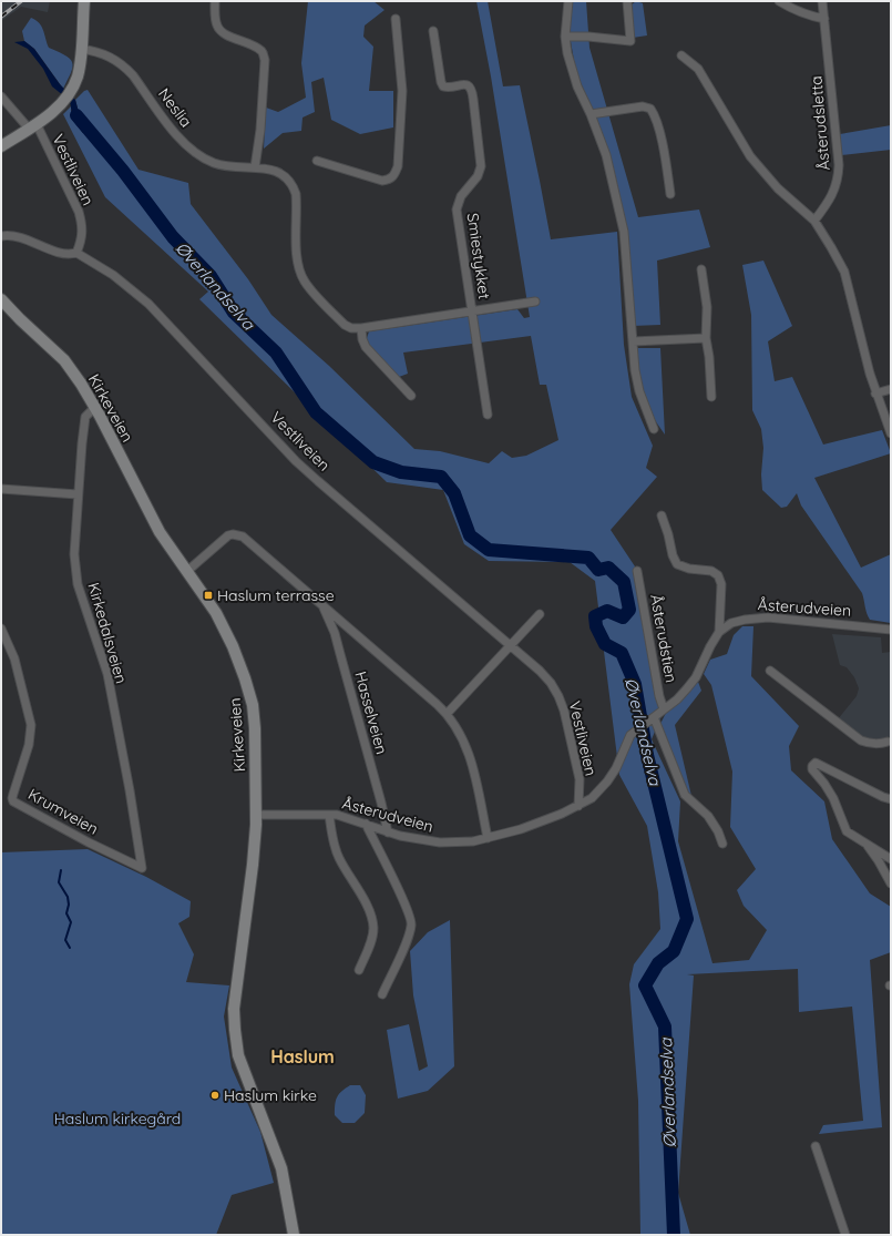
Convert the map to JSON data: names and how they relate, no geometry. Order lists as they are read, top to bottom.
{
  "streets": {
    "main road": ["Kirkeveien"],
    "street": [
      "Neslia",
      "Åsterudsletta",
      "Vestliveien",
      "Smiestykket",
      "Åsterudveien",
      "Kirkedalsveien",
      "Åsterudstien",
      "Hasselveien",
      "Krumveien"
    ]
  },
  "crossings": [
    ["Neslia", "Smiestykket"],
    ["Vestliveien", "Åsterudveien"],
    ["Kirkeveien", "Åsterudveien"],
    ["Kirkeveien", "Kirkedalsveien"],
    ["Åsterudveien", "Åsterudstien"],
    ["Åsterudveien", "Hasselveien"],
    ["Kirkedalsveien", "Krumveien"]
  ],
  "districts": ["Haslum"],
  "water": ["Øverlandselva"],
  "parks": ["Haslum kirkegård"],
  "places": {
    "transit": ["Haslum terrasse"],
    "other": ["Haslum kirke"]
  }
}
